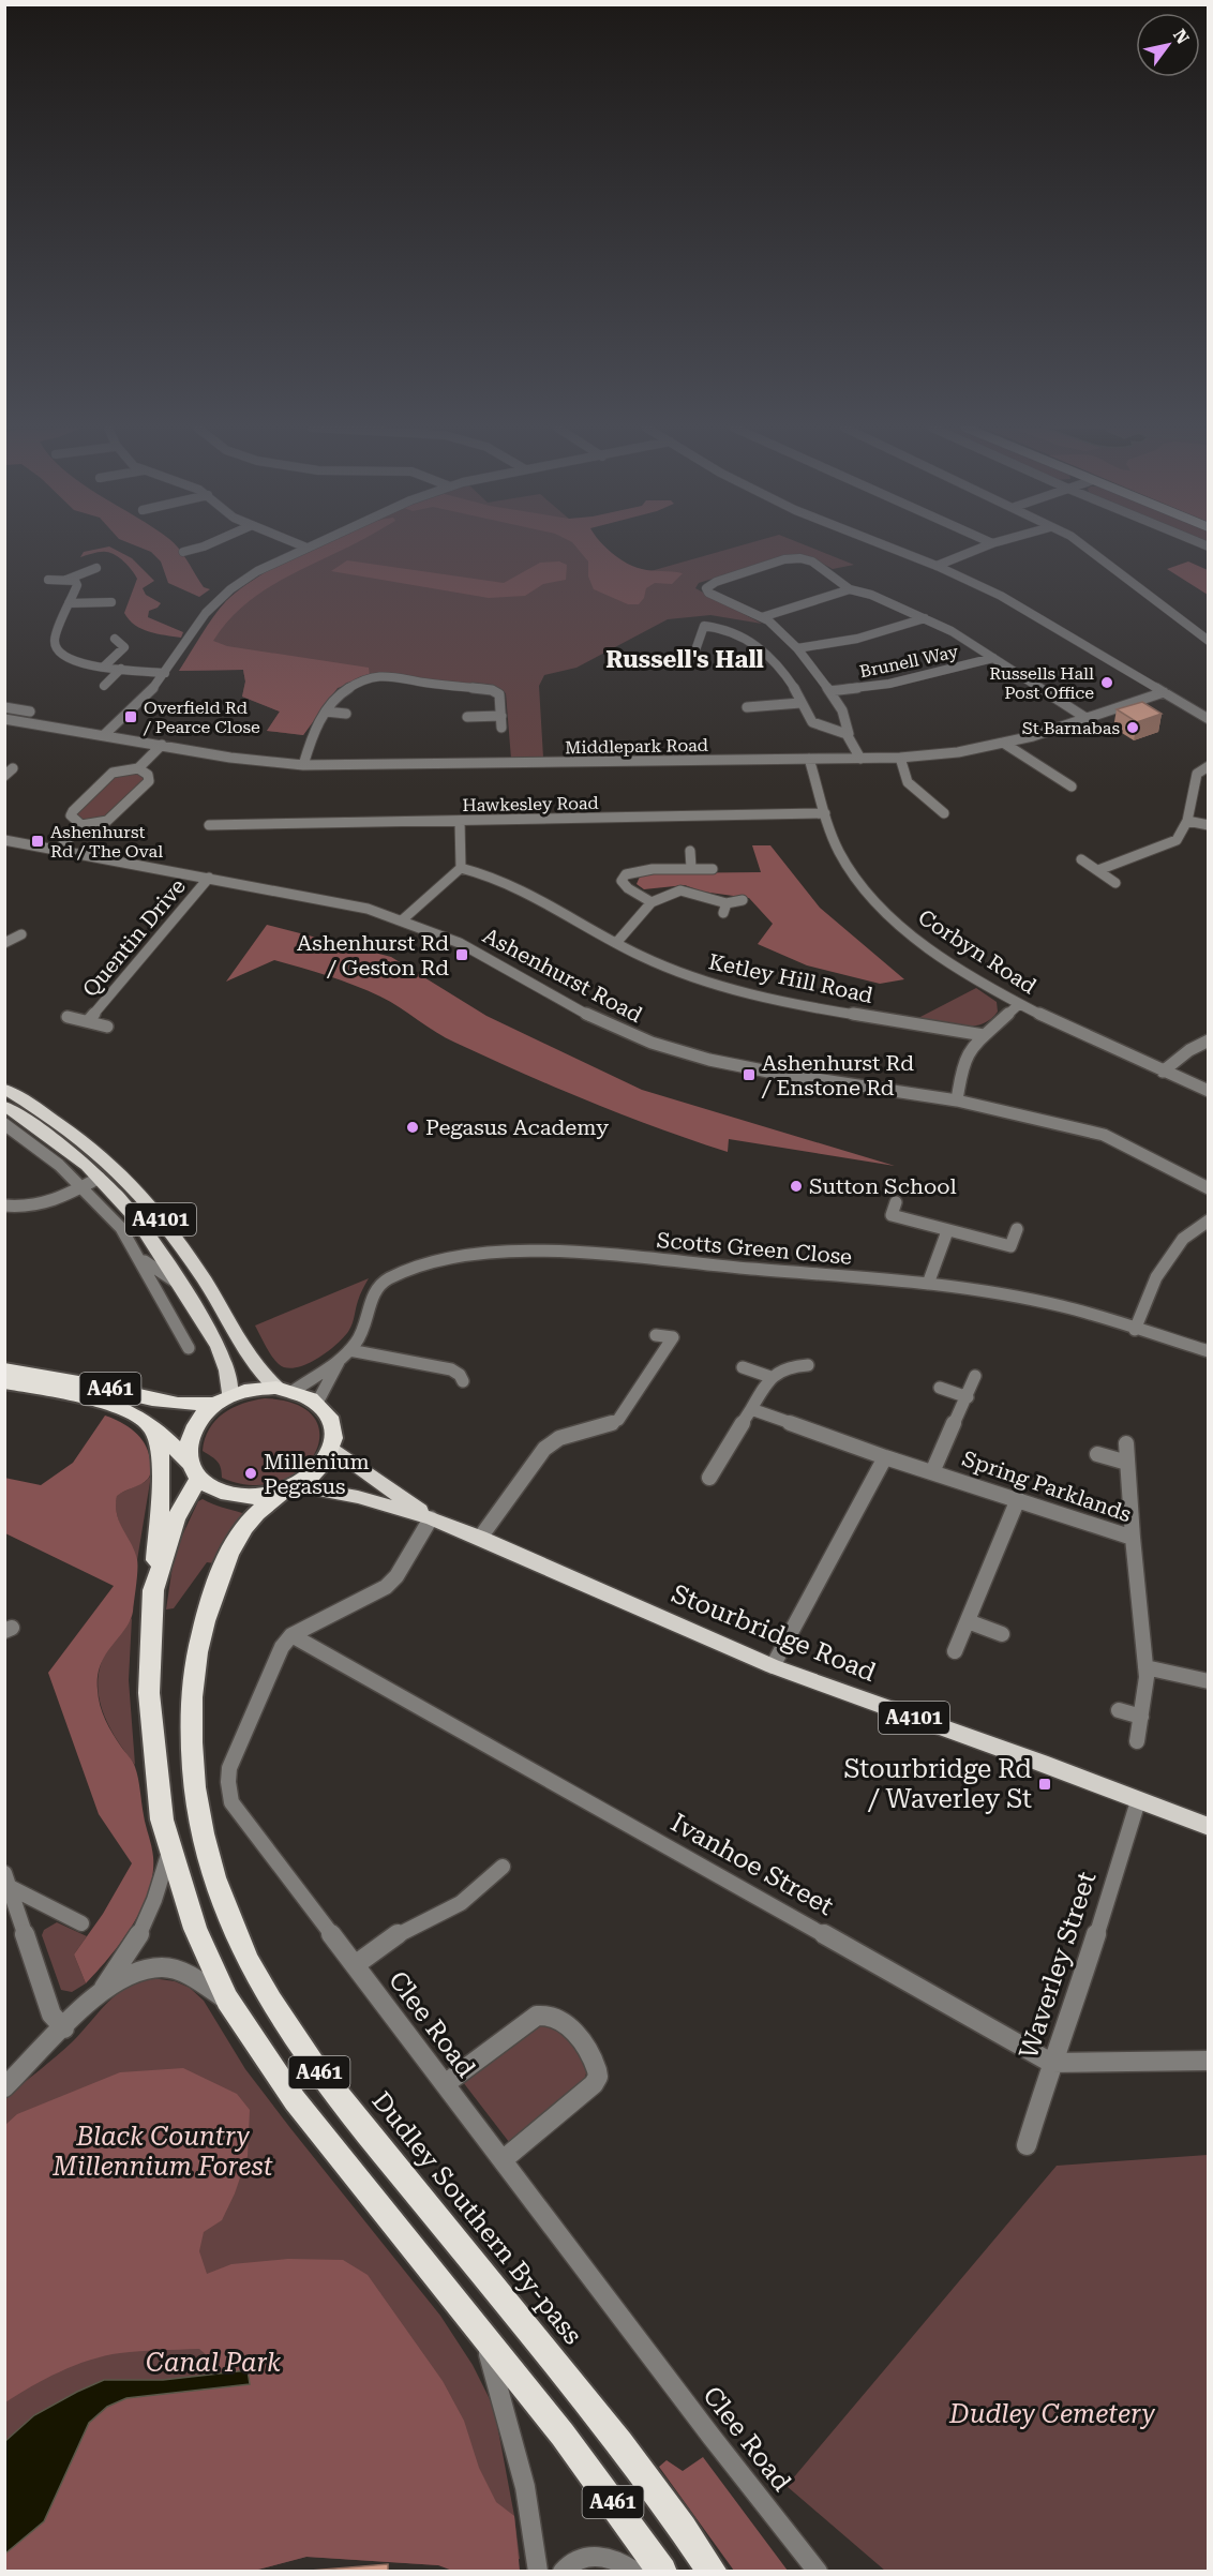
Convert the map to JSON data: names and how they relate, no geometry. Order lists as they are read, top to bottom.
{
  "streets": {
    "highway": ["A461", "Dudley Southern By-pass"],
    "main road": ["A4101", "Stourbridge Road"],
    "street": [
      "Brunell Way",
      "Middlepark Road",
      "Hawkesley Road",
      "Quentin Drive",
      "Corbyn Road",
      "Ashenhurst Road",
      "Ketley Hill Road",
      "Scotts Green Close",
      "Spring Parklands",
      "Ivanhoe Street",
      "Waverley Street",
      "Clee Road"
    ]
  },
  "crossings": [
    ["Middlepark Road", "Corbyn Road"],
    ["Hawkesley Road", "Corbyn Road"],
    ["Quentin Drive", "Ashenhurst Road"],
    ["A4101", "Scotts Green Close"],
    ["A4101", "A461"],
    ["A4101", "Stourbridge Road"],
    ["A4101", "Dudley Southern By-pass"],
    ["Scotts Green Close", "A461"],
    ["Scotts Green Close", "Stourbridge Road"],
    ["Scotts Green Close", "Dudley Southern By-pass"],
    ["A461", "Stourbridge Road"],
    ["A461", "Dudley Southern By-pass"],
    ["Stourbridge Road", "Waverley Street"],
    ["Stourbridge Road", "Dudley Southern By-pass"],
    ["Ivanhoe Street", "Waverley Street"],
    ["Ivanhoe Street", "Clee Road"]
  ],
  "districts": ["Russell's Hall"],
  "parks": ["Black Country Millennium Forest", "Canal Park", "Dudley Cemetery"],
  "places": {
    "other": [
      "Russells Hall Post Office",
      "St Barnabas",
      "Pegasus Academy",
      "Sutton School",
      "Millenium Pegasus"
    ],
    "transit": [
      "Overfield Rd / Pearce Close",
      "Ashenhurst Rd / The Oval",
      "Ashenhurst Rd / Geston Rd",
      "Ashenhurst Rd / Enstone Rd",
      "Stourbridge Rd / Waverley St"
    ]
  },
  "north": "top right"
}
